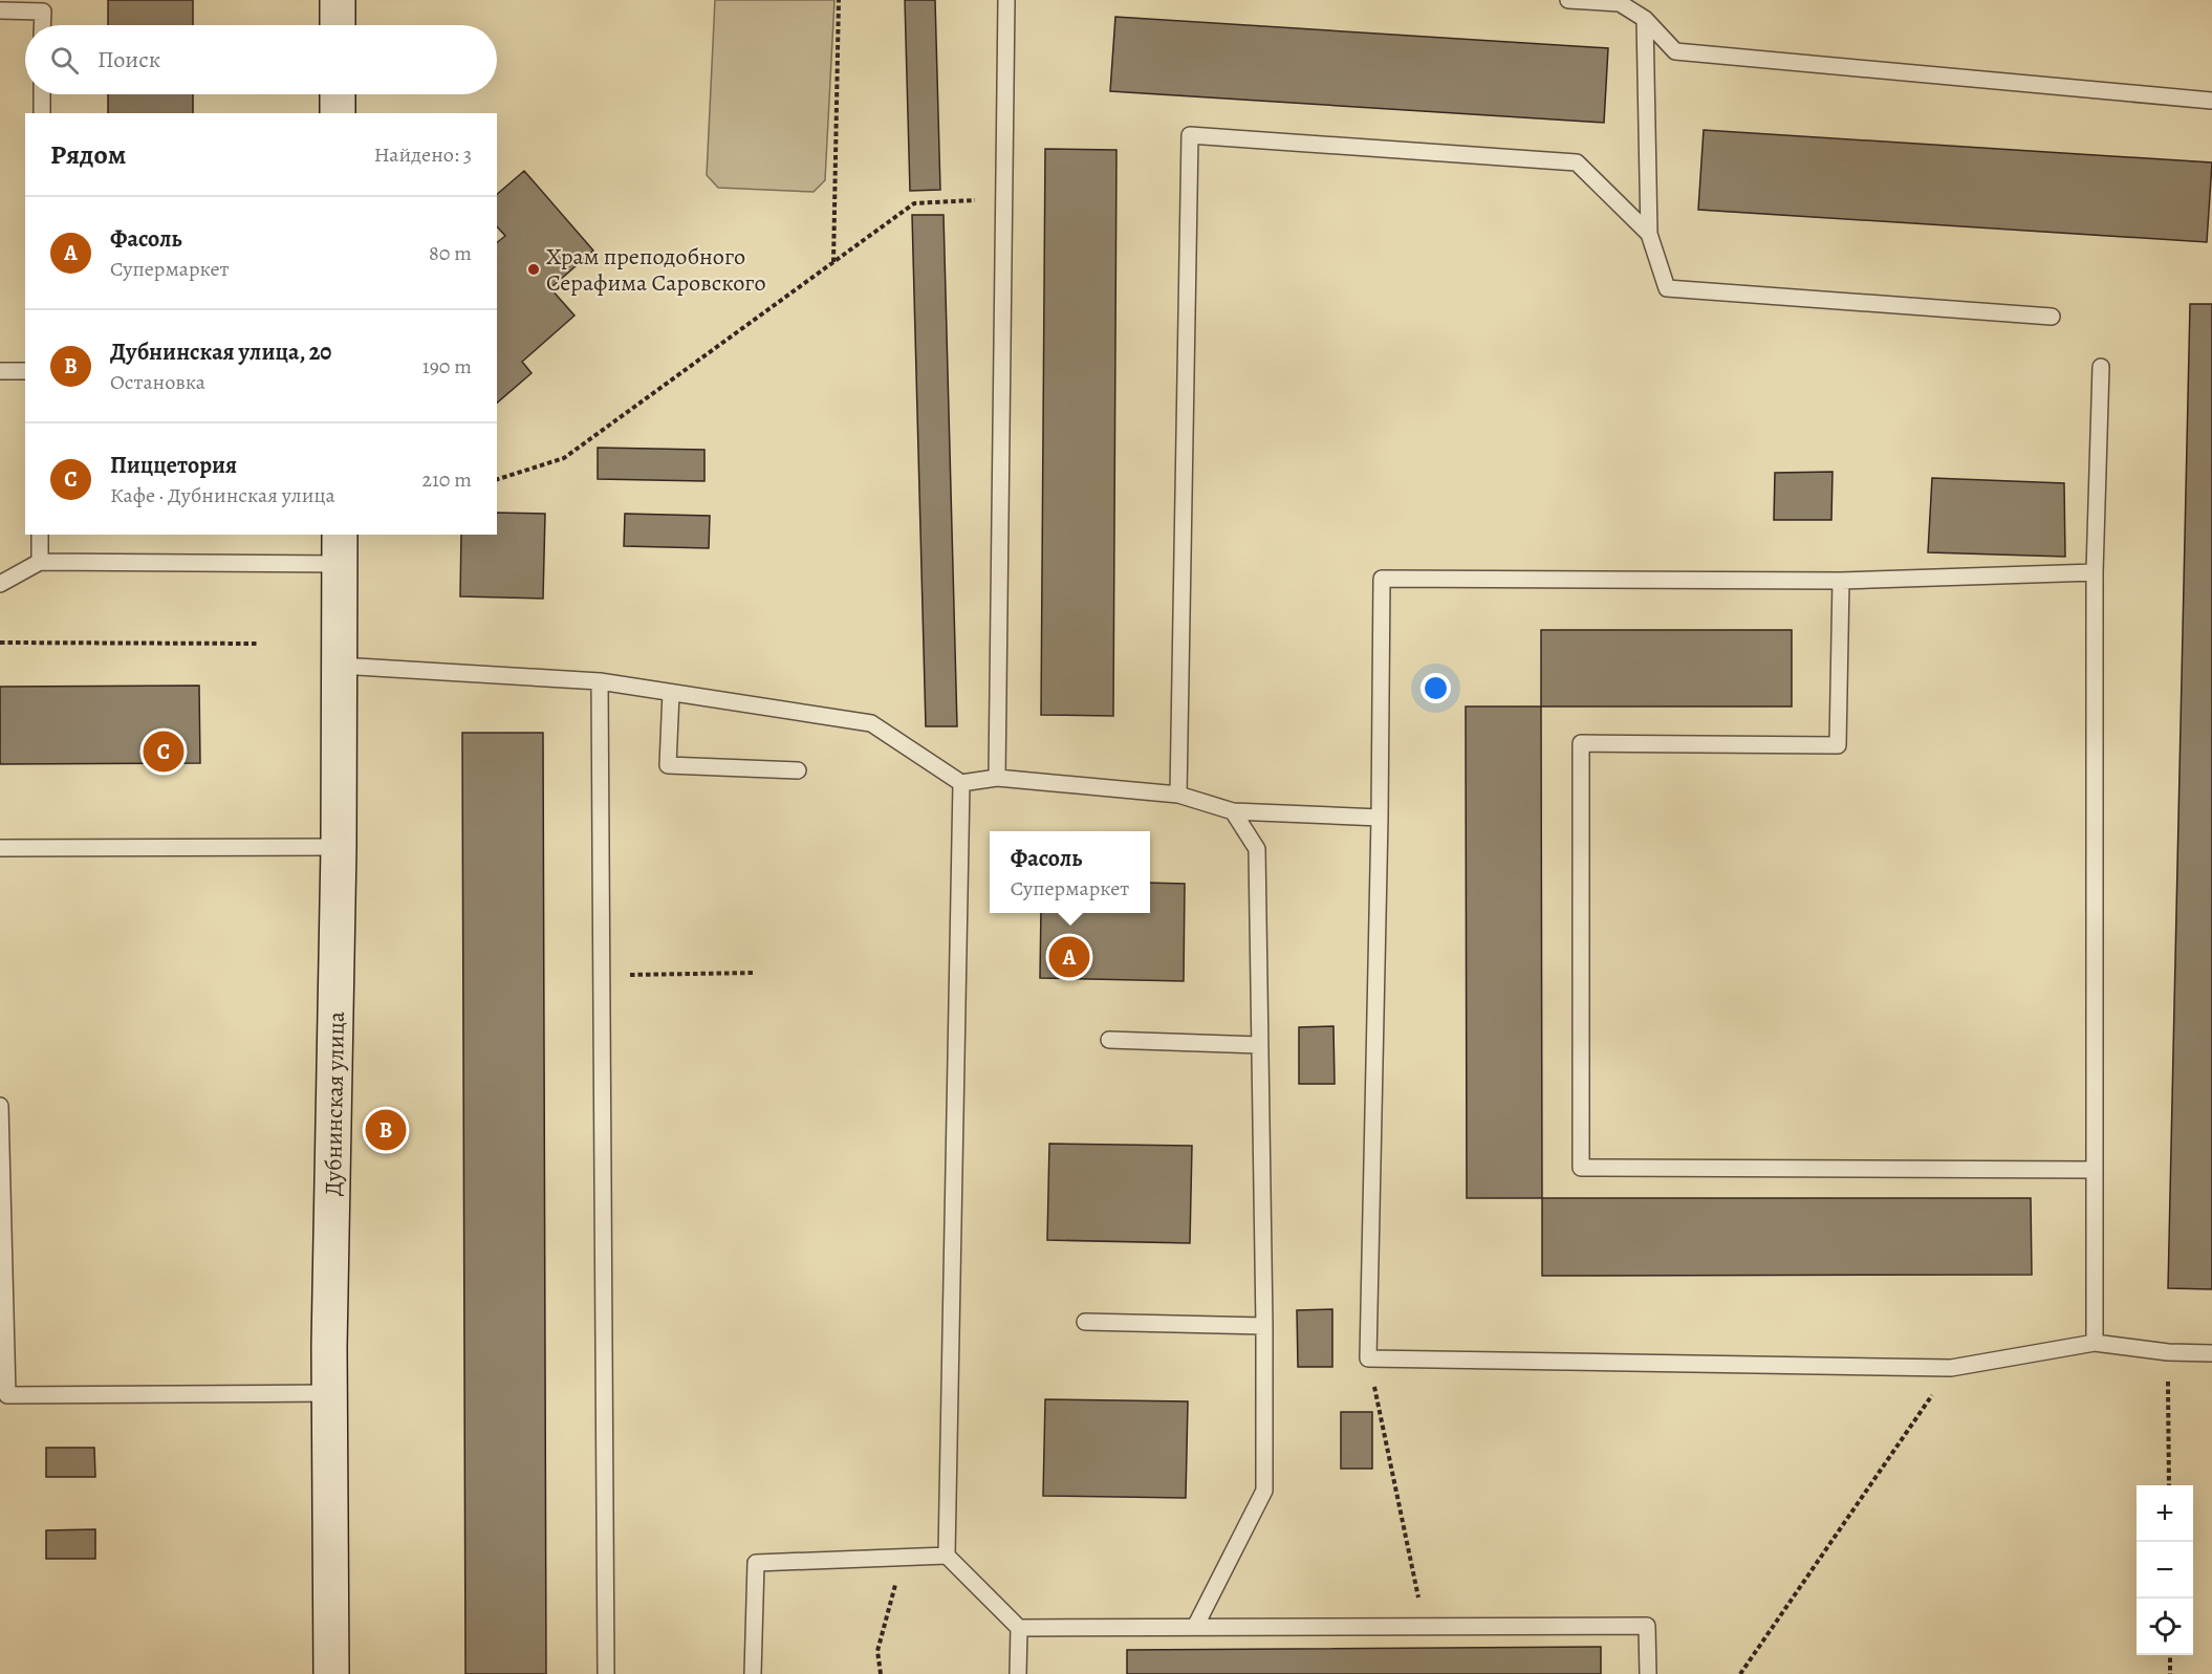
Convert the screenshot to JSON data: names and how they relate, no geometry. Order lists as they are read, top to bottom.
{
  "streets": {
    "main road": ["Дубнинская улица"]
  },
  "places": ["Храм преподобного Серафима Саровского"],
  "page": {
    "search": "Поиск",
    "heading": ["Рядом", "Найдено: 3"],
    "list": [
      {
        "mark": "A",
        "name": "Фасоль",
        "note": "Супермаркет",
        "value": "80 m"
      },
      {
        "mark": "B",
        "name": "Дубнинская улица, 20",
        "note": "Остановка",
        "value": "190 m"
      },
      {
        "mark": "C",
        "name": "Пиццетория",
        "note": "Кафе · Дубнинская улица",
        "value": "210 m"
      }
    ],
    "pins": ["C", "A", "B"],
    "popup": ["Фасоль", "Супермаркет"],
    "map_buttons": ["+", "−"]
  }
}
